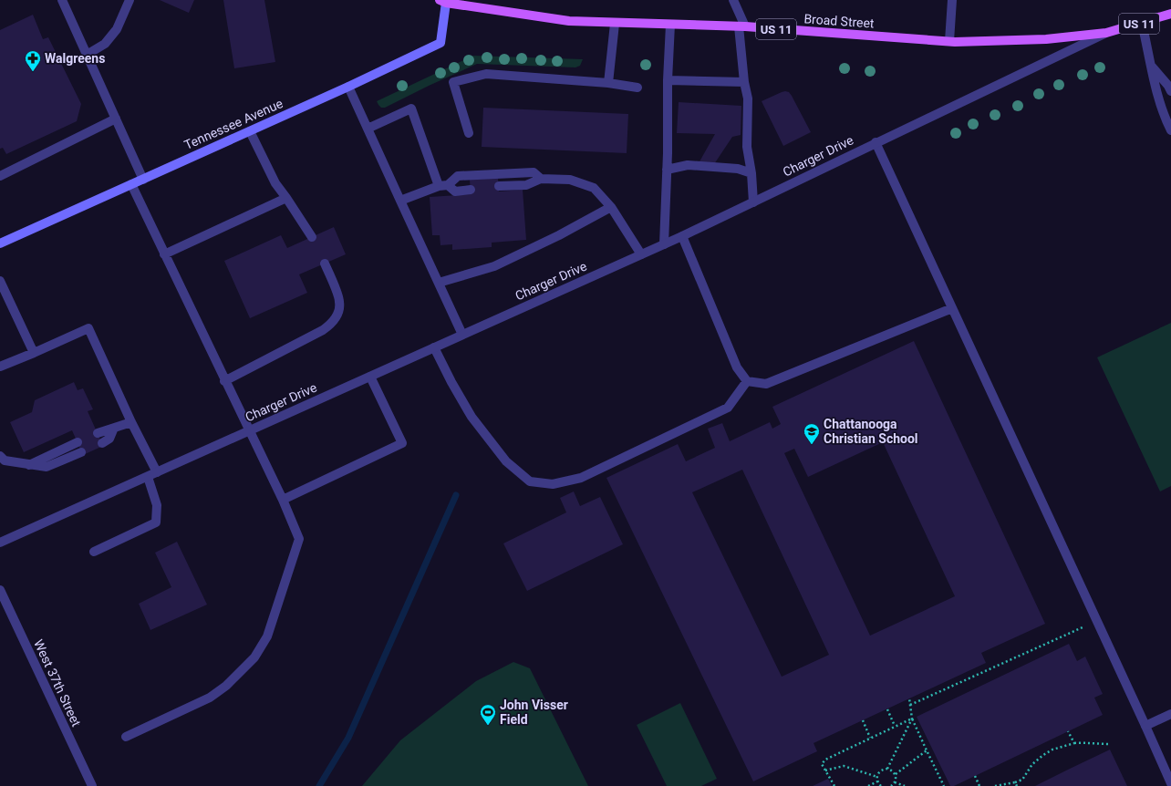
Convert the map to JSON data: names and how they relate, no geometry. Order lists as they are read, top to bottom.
{
  "streets": {
    "main road": ["Broad Street", "US 11", "Tennessee Avenue"],
    "street": ["Charger Drive", "West 37th Street"]
  },
  "crossings": [
    ["Broad Street", "Tennessee Avenue"],
    ["Broad Street", "Charger Drive"]
  ],
  "places": {
    "pharmacy": ["Walgreens"],
    "school or university": ["Chattanooga Christian School"],
    "sports": ["John Visser Field"]
  }
}
